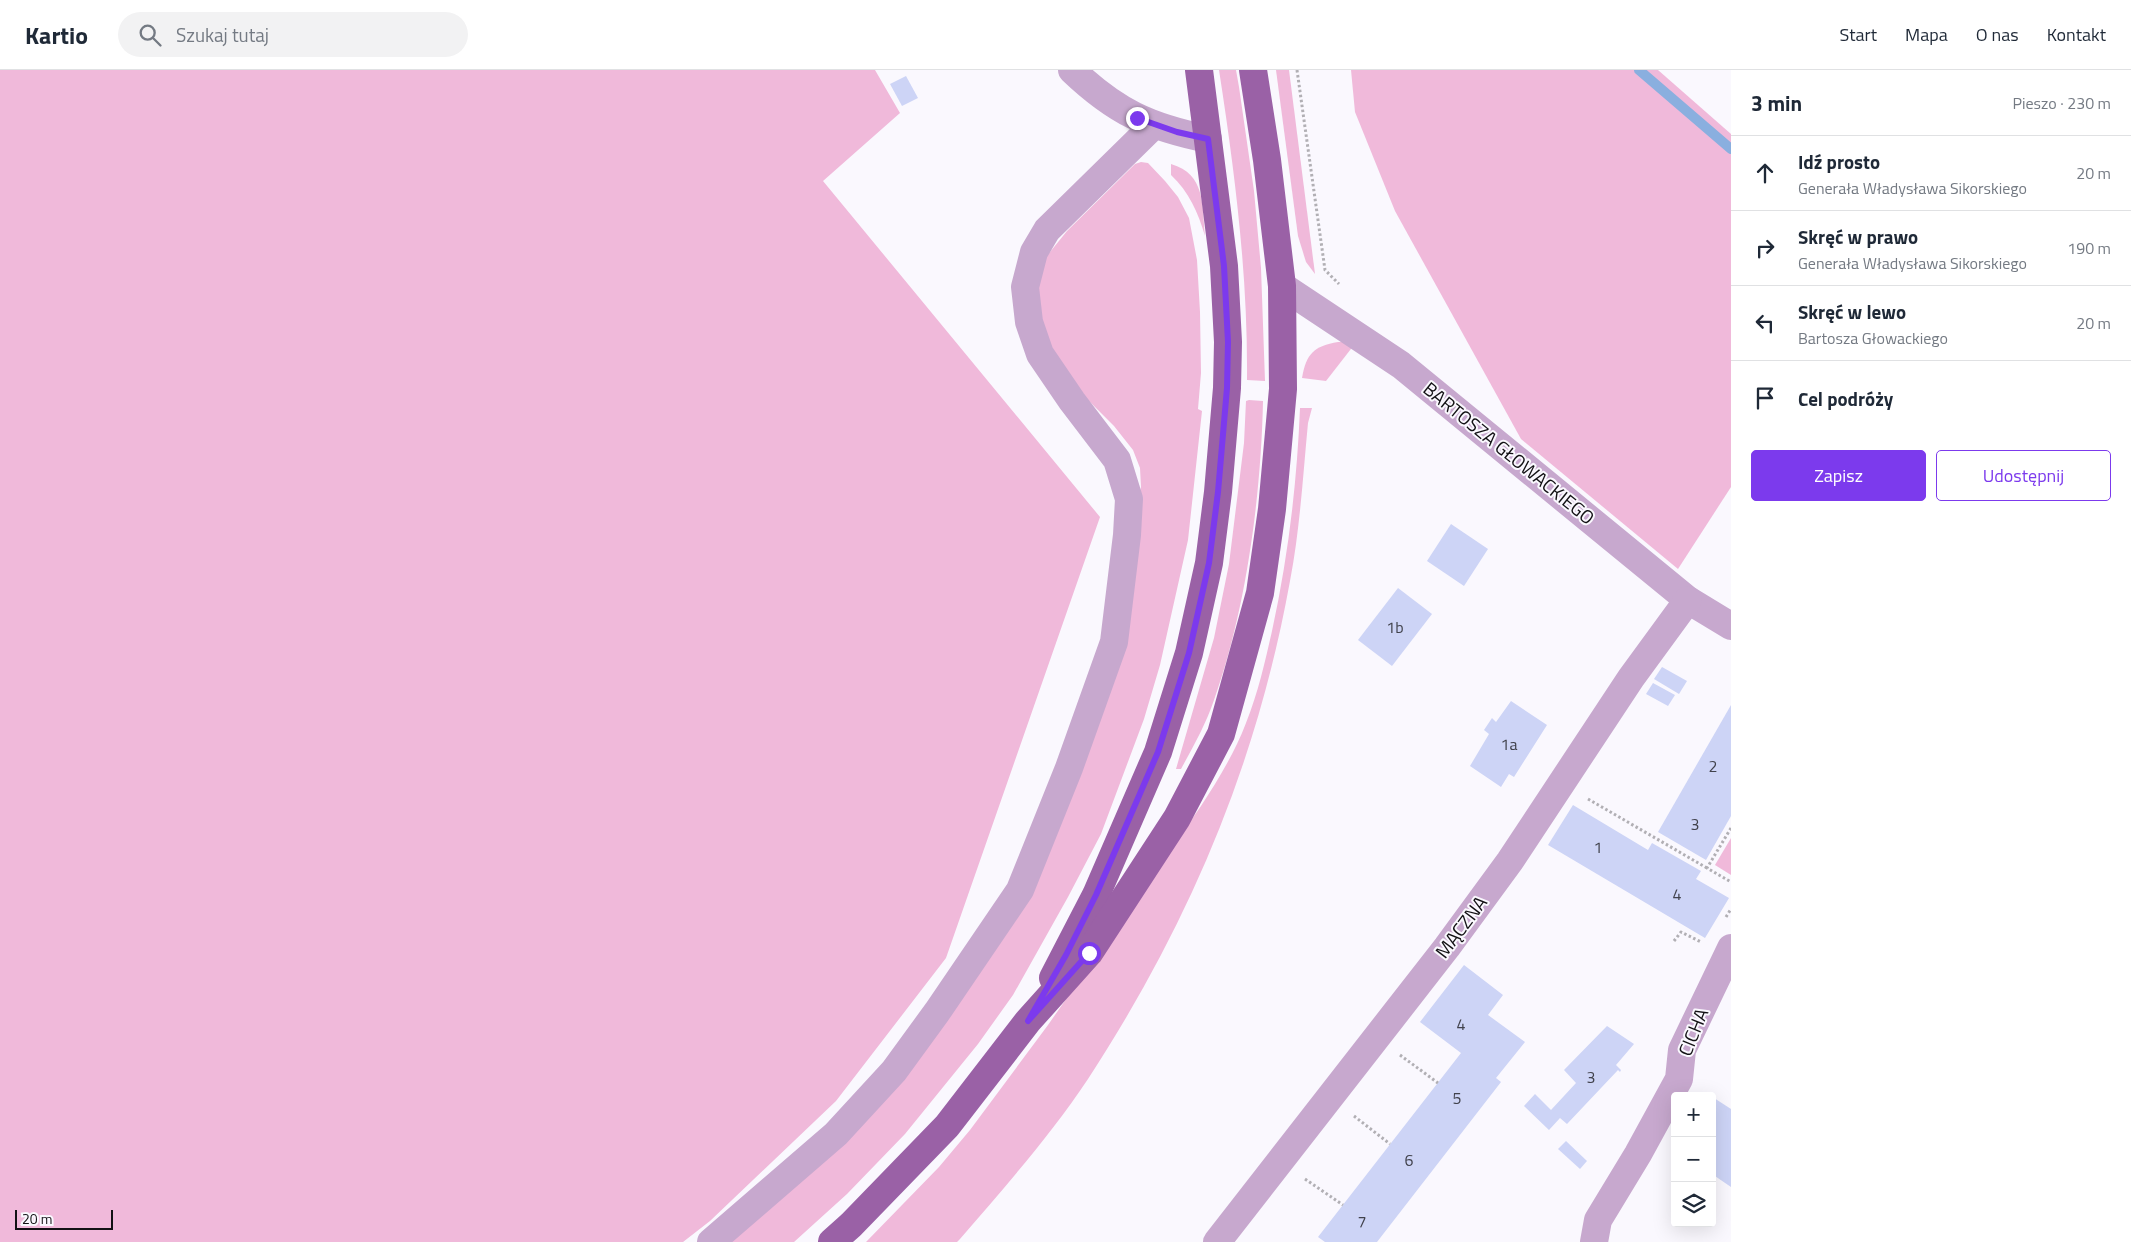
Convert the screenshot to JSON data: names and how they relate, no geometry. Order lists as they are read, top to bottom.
{
  "streets": {
    "street": ["BARTOSZA GŁOWACKIEGO", "MĄCZNA", "CICHA"]
  },
  "crossings": [
    ["BARTOSZA GŁOWACKIEGO", "MĄCZNA"]
  ],
  "house_numbers": [
    "1b",
    "1a",
    "2",
    "3",
    "1",
    "4",
    "4",
    "3",
    "5",
    "6",
    "7"
  ],
  "scale_bar": "20 m",
  "page": {
    "header": "Kartio",
    "search": "Szukaj tutaj",
    "nav": [
      "Start",
      "Mapa",
      "O nas",
      "Kontakt"
    ],
    "heading": ["3 min", "Pieszo · 230 m"],
    "list": [
      ["Idź prosto", "Generała Władysława Sikorskiego", "20 m"],
      ["Skręć w prawo", "Generała Władysława Sikorskiego", "190 m"],
      ["Skręć w lewo", "Bartosza Głowackiego", "20 m"],
      "Cel podróży"
    ],
    "buttons": ["Zapisz", "Udostępnij"],
    "map_buttons": ["+", "−"],
    "scale": "20 m"
  }
}
